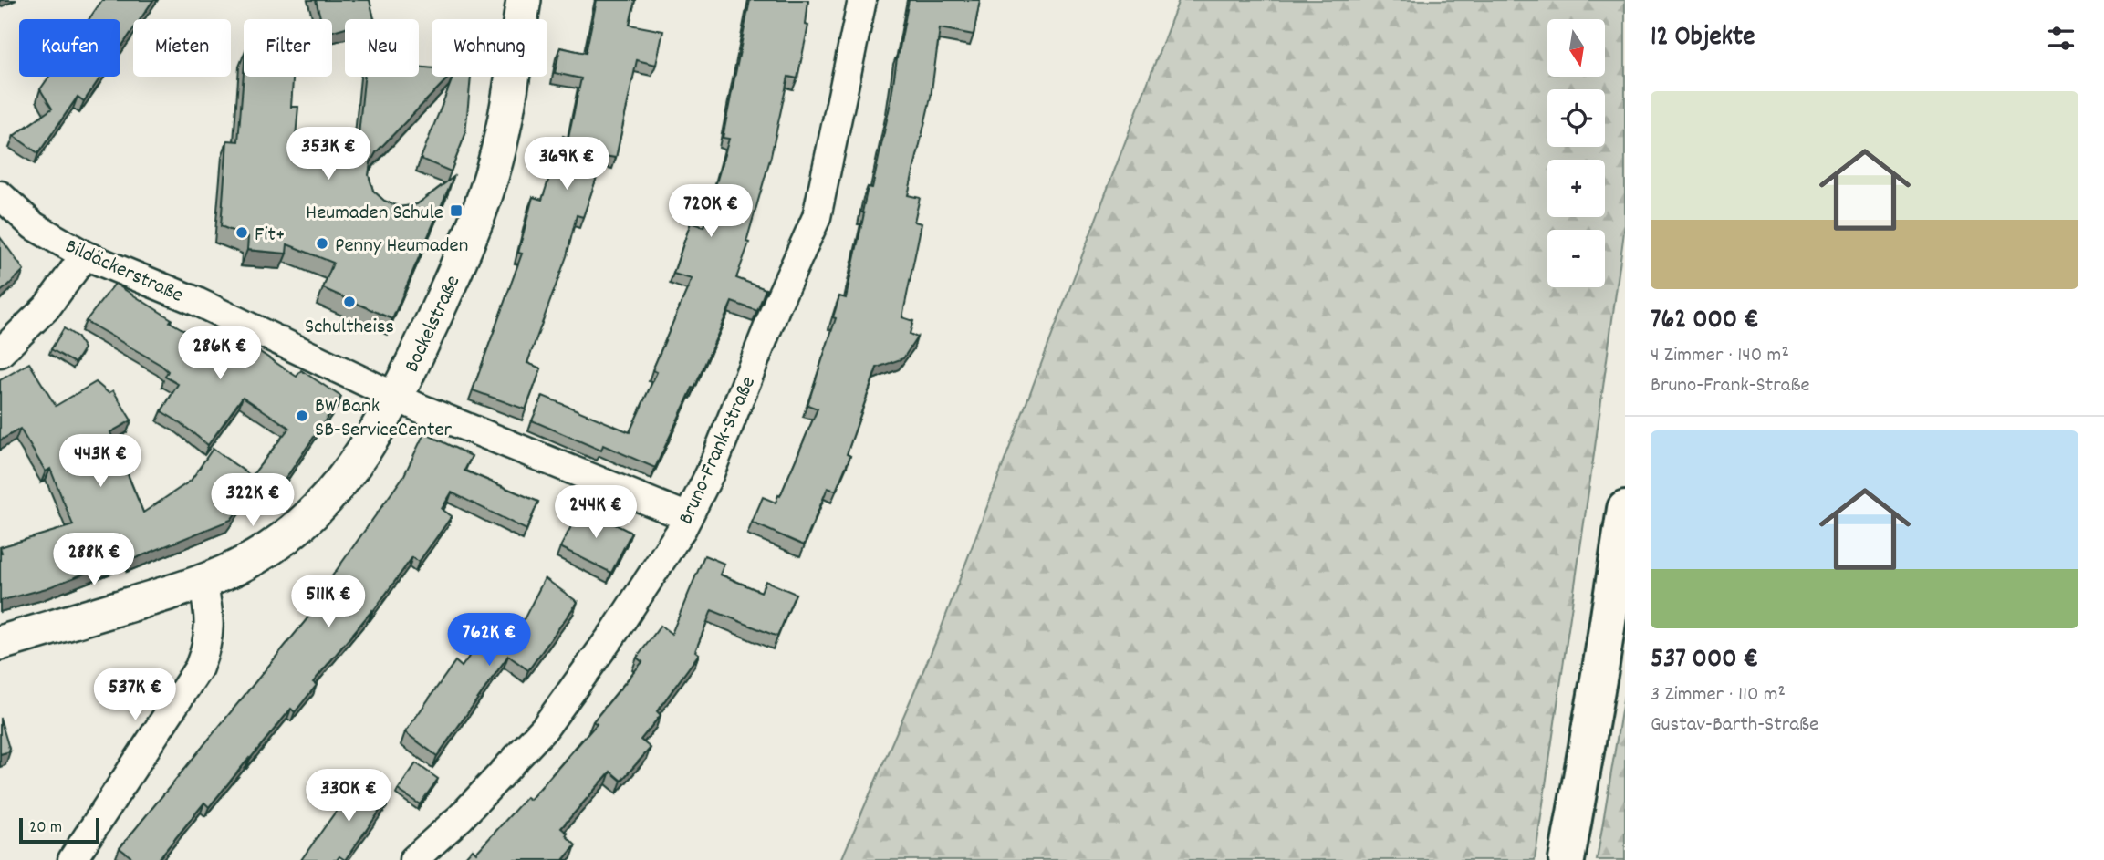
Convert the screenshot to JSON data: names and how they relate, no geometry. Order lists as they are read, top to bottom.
{
  "streets": {
    "street": ["Bildäckerstraße", "Bockelstraße", "Bruno-Frank-Straße"]
  },
  "crossings": [
    ["Bildäckerstraße", "Bockelstraße"],
    ["Bildäckerstraße", "Bruno-Frank-Straße"]
  ],
  "places": {
    "transit": ["Heumaden Schule"],
    "other": [
      "Fit+",
      "Penny Heumaden",
      "Schultheiss",
      "BW Bank SB-ServiceCenter"
    ]
  },
  "scale_bar": "20 m",
  "north": "bottom",
  "page": {
    "heading": "12 Objekte",
    "map_buttons": ["+", "−"],
    "chip": [
      "Kaufen",
      "Mieten",
      "Filter",
      "Neu",
      "Wohnung"
    ],
    "list": [
      {
        "name": "762 000 €",
        "note": "4 Zimmer · 140 m² · Bruno-Frank-Straße"
      },
      {
        "name": "537 000 €",
        "note": "3 Zimmer · 110 m² · Gustav-Barth-Straße"
      }
    ],
    "price": [
      "353K €",
      "369K €",
      "720K €",
      "286K €",
      "443K €",
      "322K €",
      "244K €",
      "288K €",
      "511K €",
      "762K €",
      "537K €",
      "330K €"
    ],
    "scale": "20 m"
  }
}
